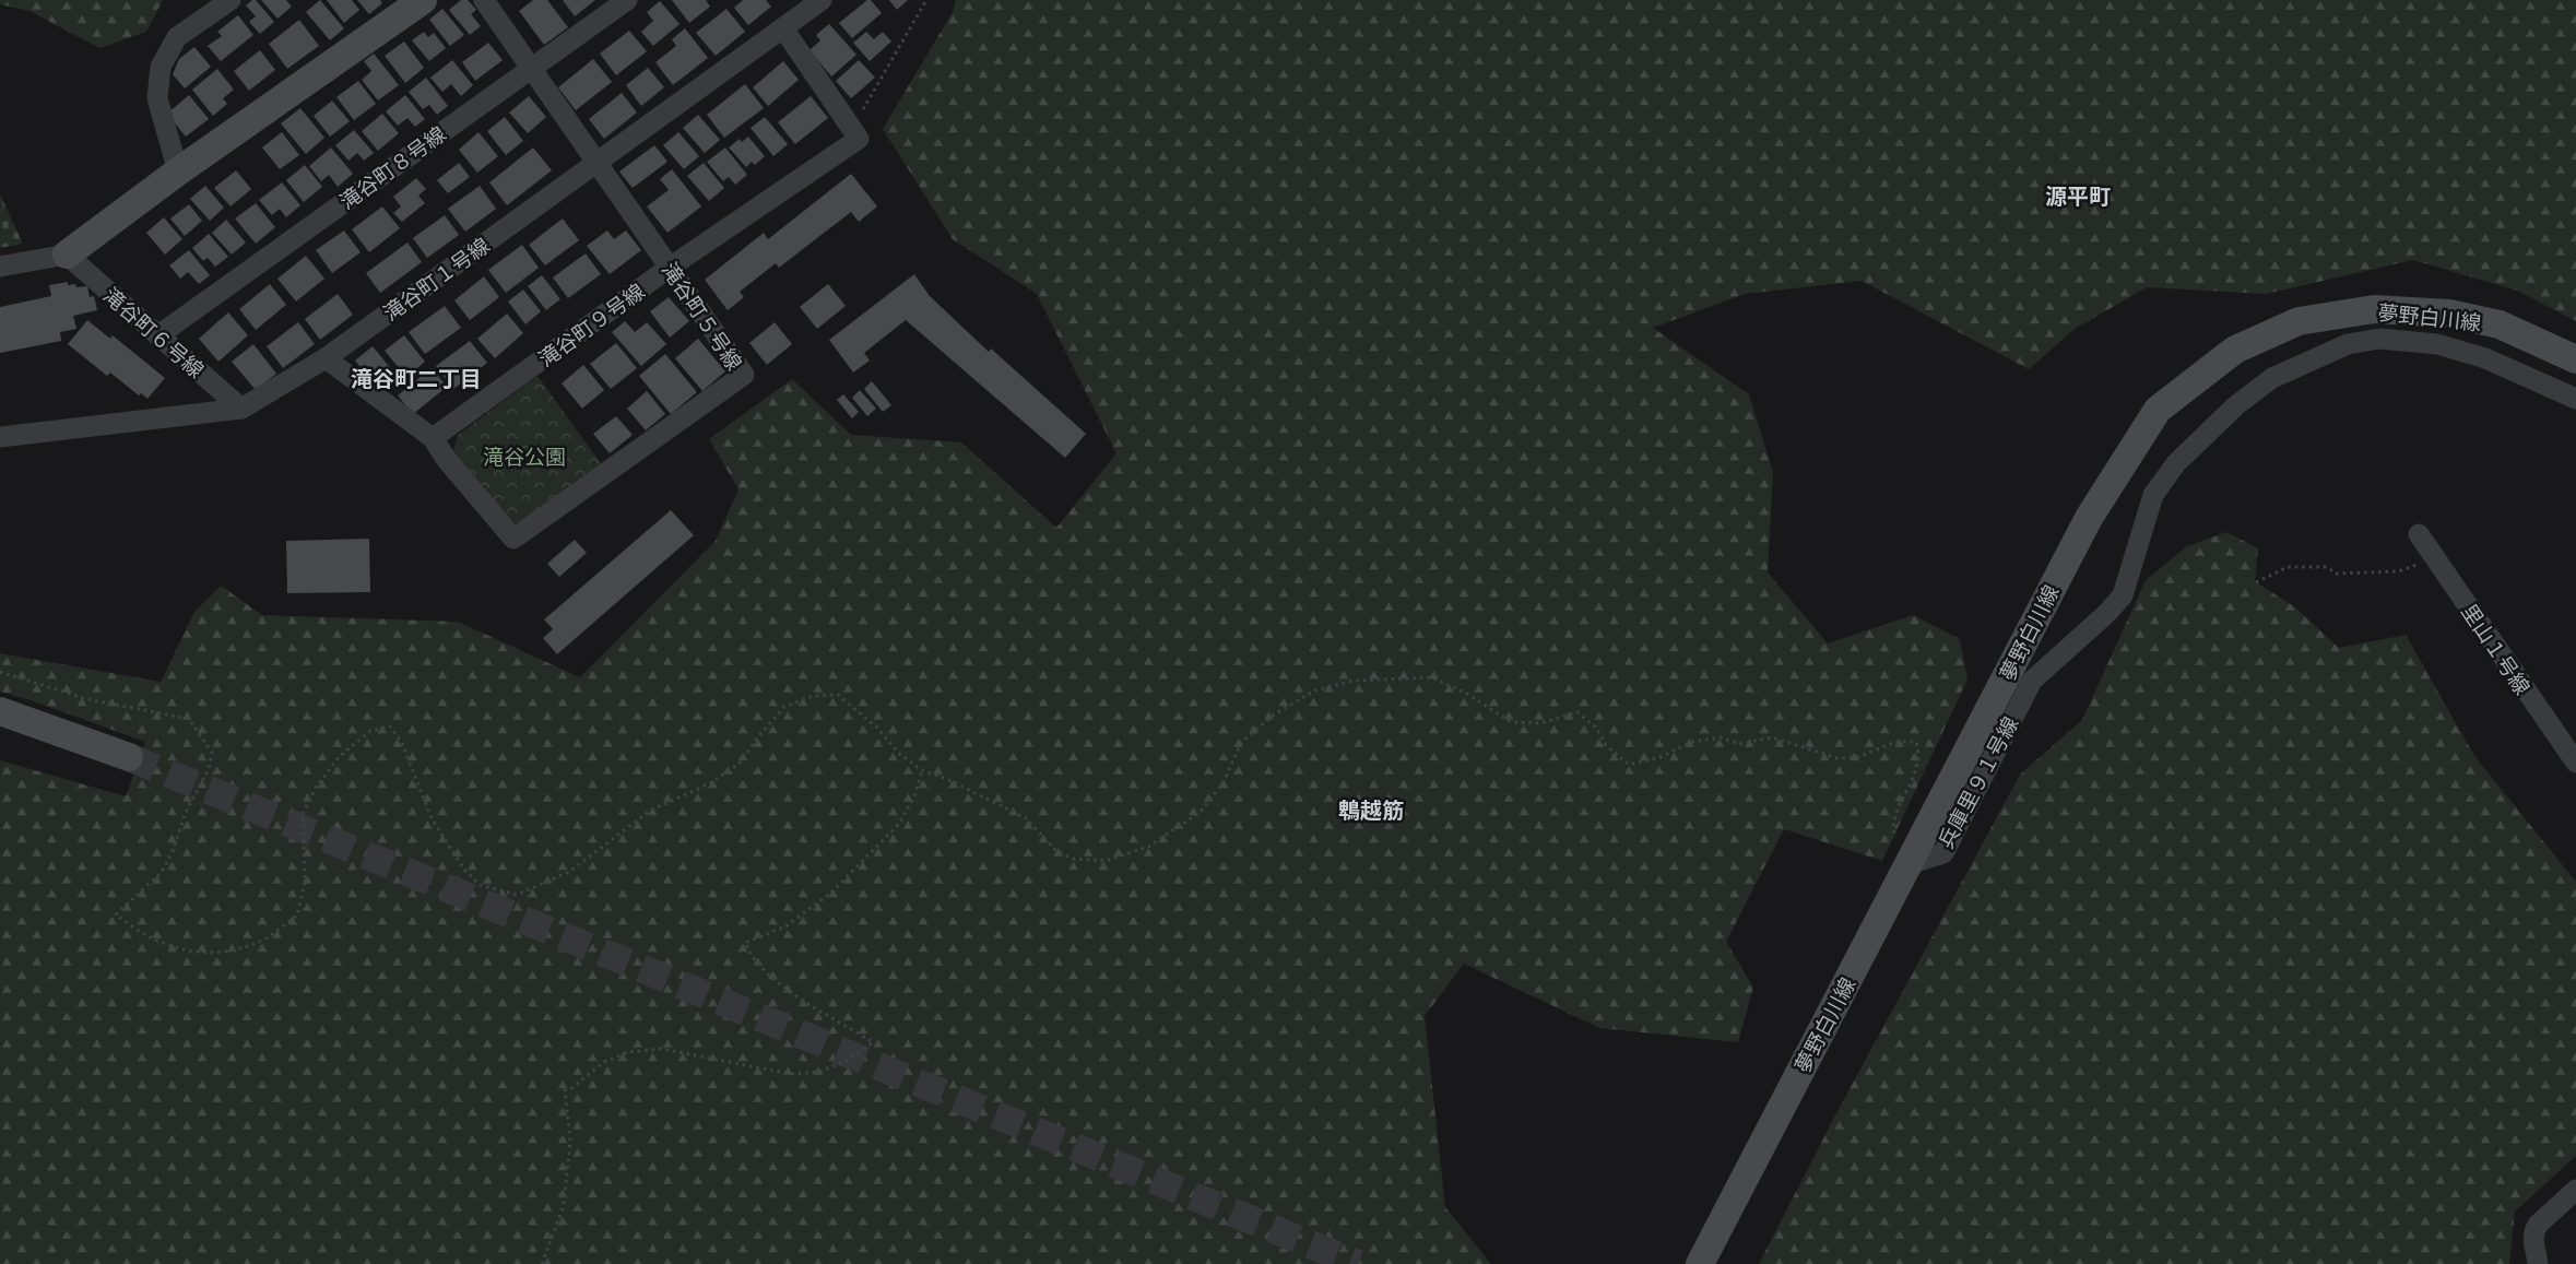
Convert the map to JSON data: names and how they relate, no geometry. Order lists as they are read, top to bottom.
{
  "streets": {
    "street": [
      "滝谷町８号線",
      "滝谷町１号線",
      "滝谷町５号線",
      "夢野白川線",
      "滝谷町９号線",
      "滝谷町６号線",
      "里山１号線",
      "兵庫里９１号線"
    ]
  },
  "crossings": [
    ["滝谷町８号線", "滝谷町５号線"],
    ["滝谷町８号線", "滝谷町６号線"],
    ["滝谷町１号線", "滝谷町５号線"],
    ["滝谷町１号線", "滝谷町６号線"],
    ["滝谷町５号線", "滝谷町９号線"],
    ["夢野白川線", "兵庫里９１号線"]
  ],
  "districts": ["源平町", "滝谷町二丁目", "鵯越筋"],
  "parks": ["滝谷公園"]
}
